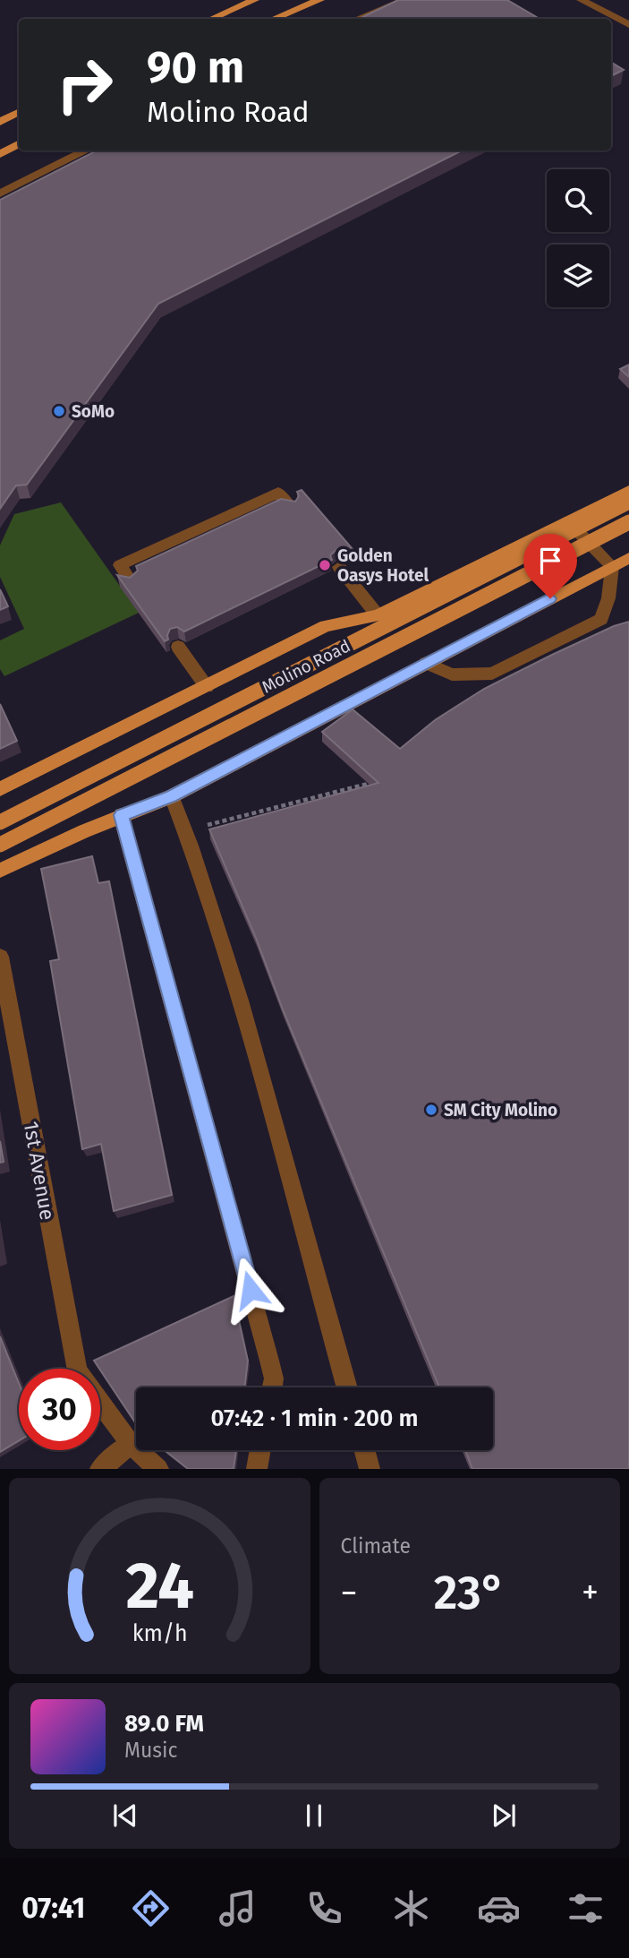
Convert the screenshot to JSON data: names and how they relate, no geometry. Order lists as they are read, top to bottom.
{
  "streets": {
    "main road": ["Molino Road"],
    "street": ["1st Avenue"]
  },
  "places": ["SoMo", "Golden Oasys Hotel", "SM City Molino"],
  "page": {
    "turn": ["90 m", "Molino Road"],
    "limit": "30",
    "trip": "07:42 · 1 min · 200 m",
    "tile": "Climate",
    "heat": ["−", "23°", "+"],
    "song": ["89.0 FM", "Music"],
    "tabs": "07:41",
    "gauge": ["24", "km/h"]
  }
}
